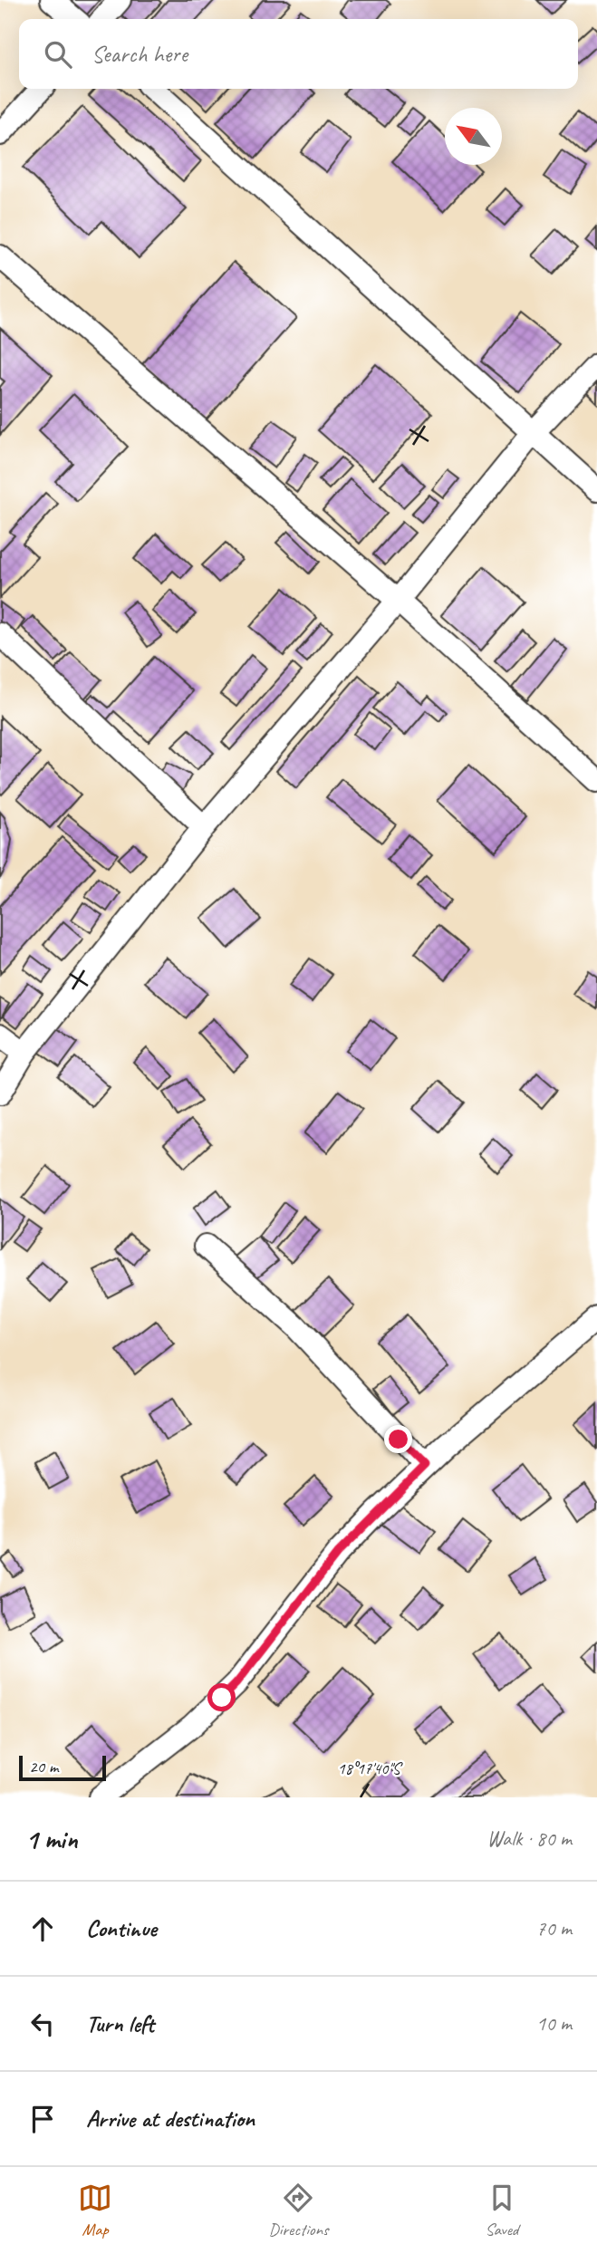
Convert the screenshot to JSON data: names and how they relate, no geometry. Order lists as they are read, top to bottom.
{
  "scale_bar": "20 m",
  "north": "top left",
  "page": {
    "search": "Search here",
    "scale": "20 m",
    "heading": ["1 min", "Walk · 80 m"],
    "list": [
      ["Continue", "70 m"],
      ["Turn left", "10 m"],
      "Arrive at destination"
    ],
    "nav": ["Map", "Directions", "Saved"]
  },
  "coordinates": ["18°17'40\"S"]
}
